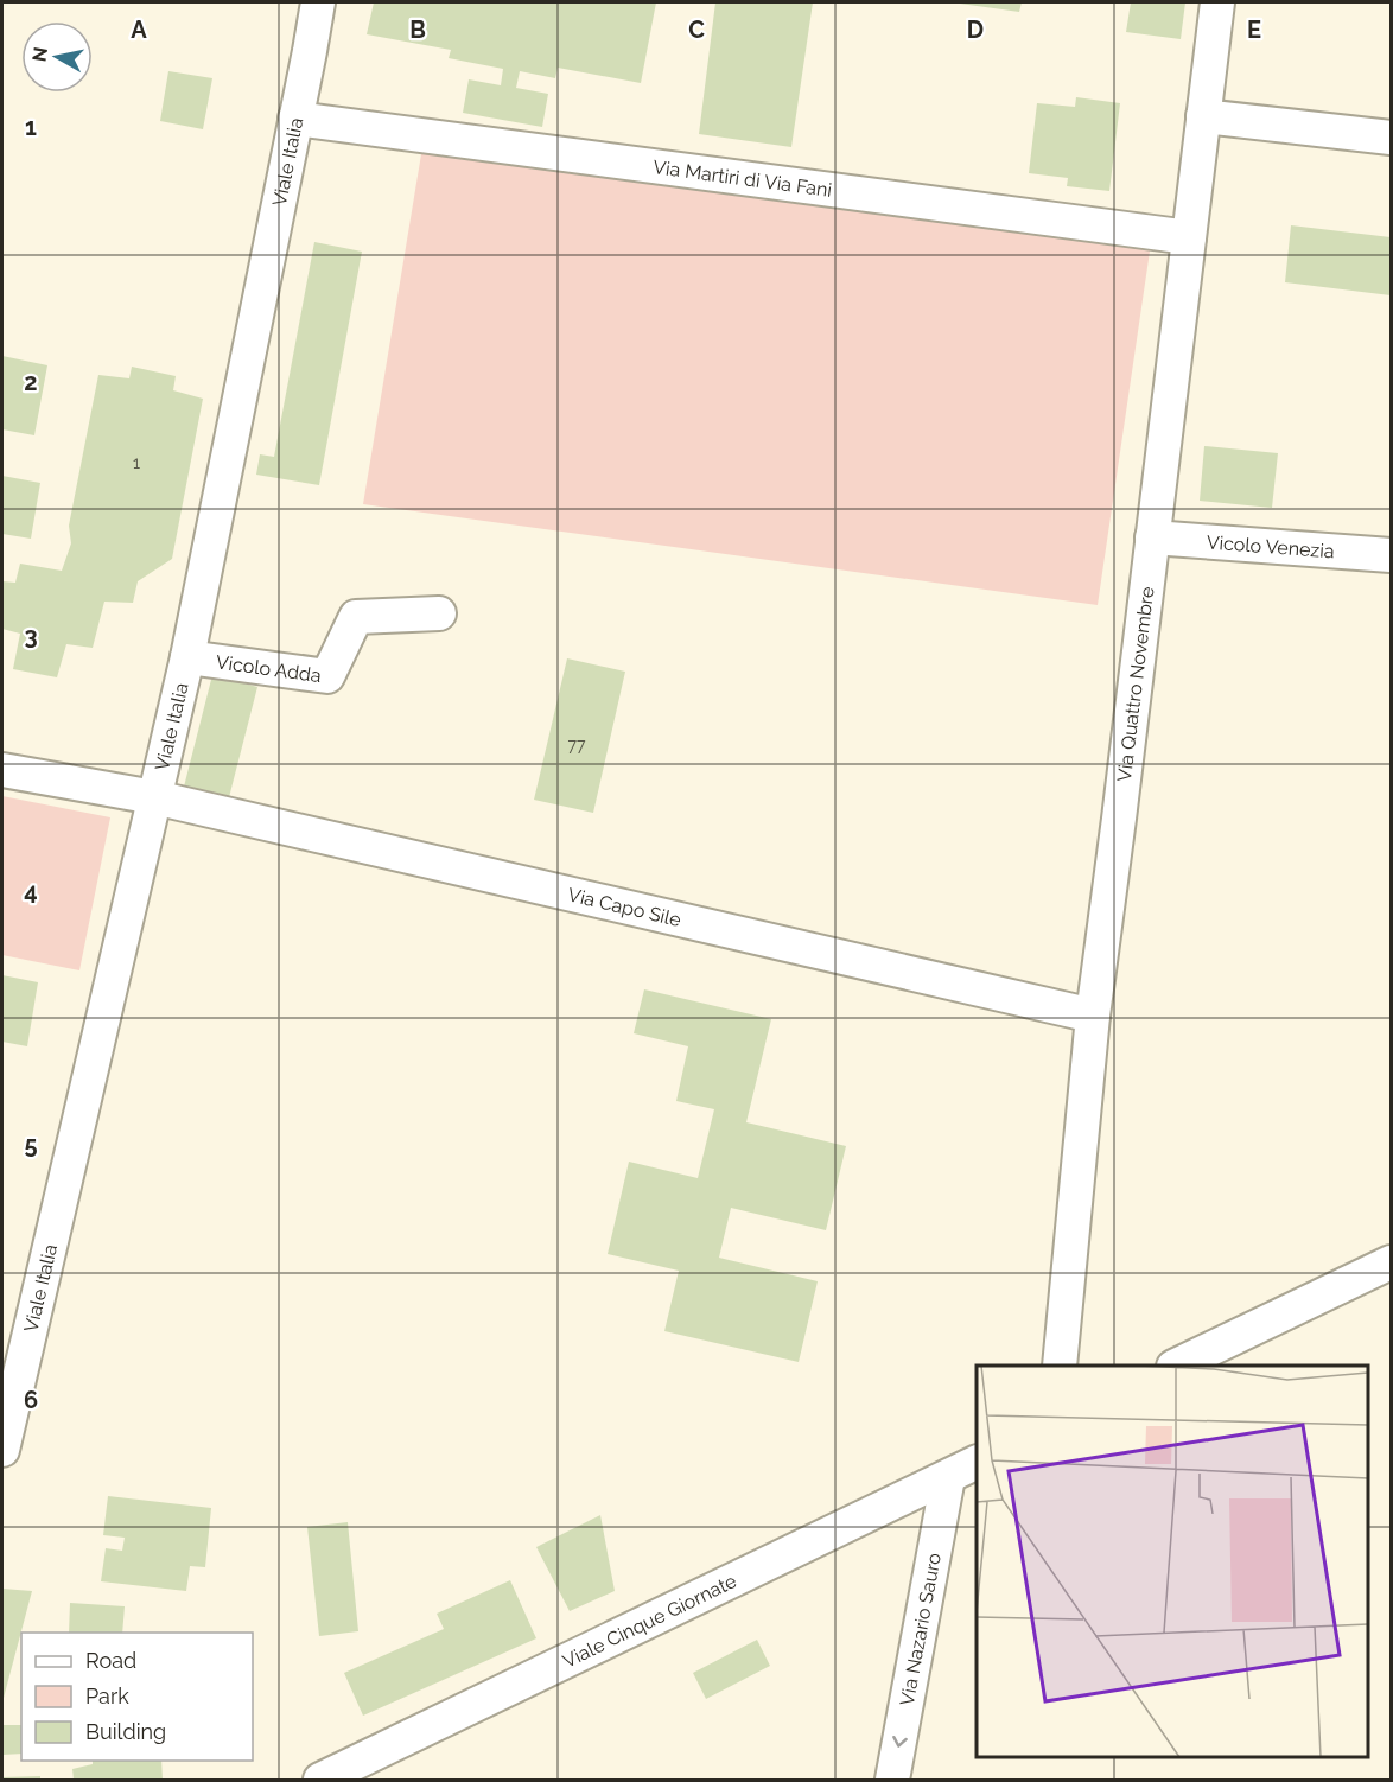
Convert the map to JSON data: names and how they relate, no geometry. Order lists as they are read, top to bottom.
{
  "streets": {
    "street": [
      "Viale Italia",
      "Via Martiri di Via Fani",
      "Vicolo Venezia",
      "Vicolo Adda",
      "Via Quattro Novembre",
      "Via Capo Sile",
      "Viale Cinque Giornate",
      "Via Nazario Sauro"
    ]
  },
  "crossings": [
    ["Viale Italia", "Via Martiri di Via Fani"],
    ["Viale Italia", "Vicolo Adda"],
    ["Viale Italia", "Via Capo Sile"],
    ["Via Martiri di Via Fani", "Via Quattro Novembre"],
    ["Vicolo Venezia", "Via Quattro Novembre"],
    ["Via Quattro Novembre", "Via Capo Sile"],
    ["Viale Cinque Giornate", "Via Nazario Sauro"]
  ],
  "one_way": ["Via Nazario Sauro"],
  "house_numbers": ["1", "77"],
  "legend": ["Road", "Park", "Building"],
  "north": "left",
  "grid": {
    "columns": [
      "A",
      "B",
      "C",
      "D",
      "E"
    ],
    "rows": [
      "1",
      "2",
      "3",
      "4",
      "5",
      "6"
    ]
  }
}
